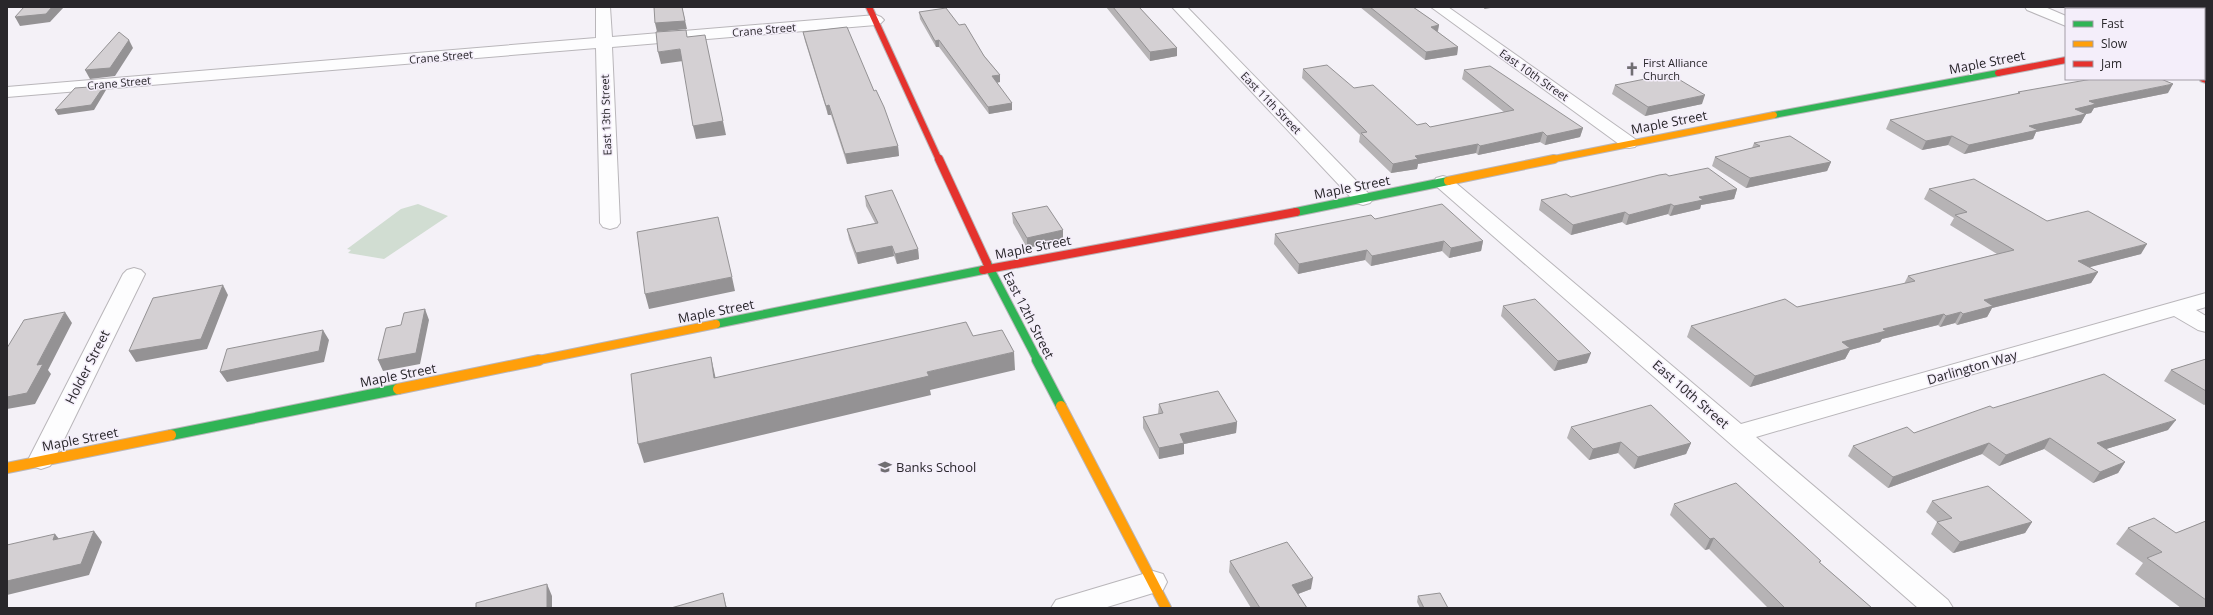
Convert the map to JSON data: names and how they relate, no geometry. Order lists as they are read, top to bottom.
{
  "streets": {
    "main road": ["Maple Street", "East 12th Street"],
    "street": [
      "Crane Street",
      "East 10th Street",
      "East 11th Street",
      "East 13th Street",
      "Holder Street",
      "Darlington Way"
    ]
  },
  "crossings": [
    ["Crane Street", "East 13th Street"],
    ["Crane Street", "East 12th Street"],
    ["Maple Street", "East 10th Street"],
    ["Maple Street", "East 11th Street"],
    ["Maple Street", "East 12th Street"],
    ["Maple Street", "Holder Street"],
    ["East 10th Street", "Darlington Way"]
  ],
  "places": {
    "church": ["First Alliance Church"],
    "school or university": ["Banks School"]
  },
  "legend": ["Fast", "Slow", "Jam"]
}
